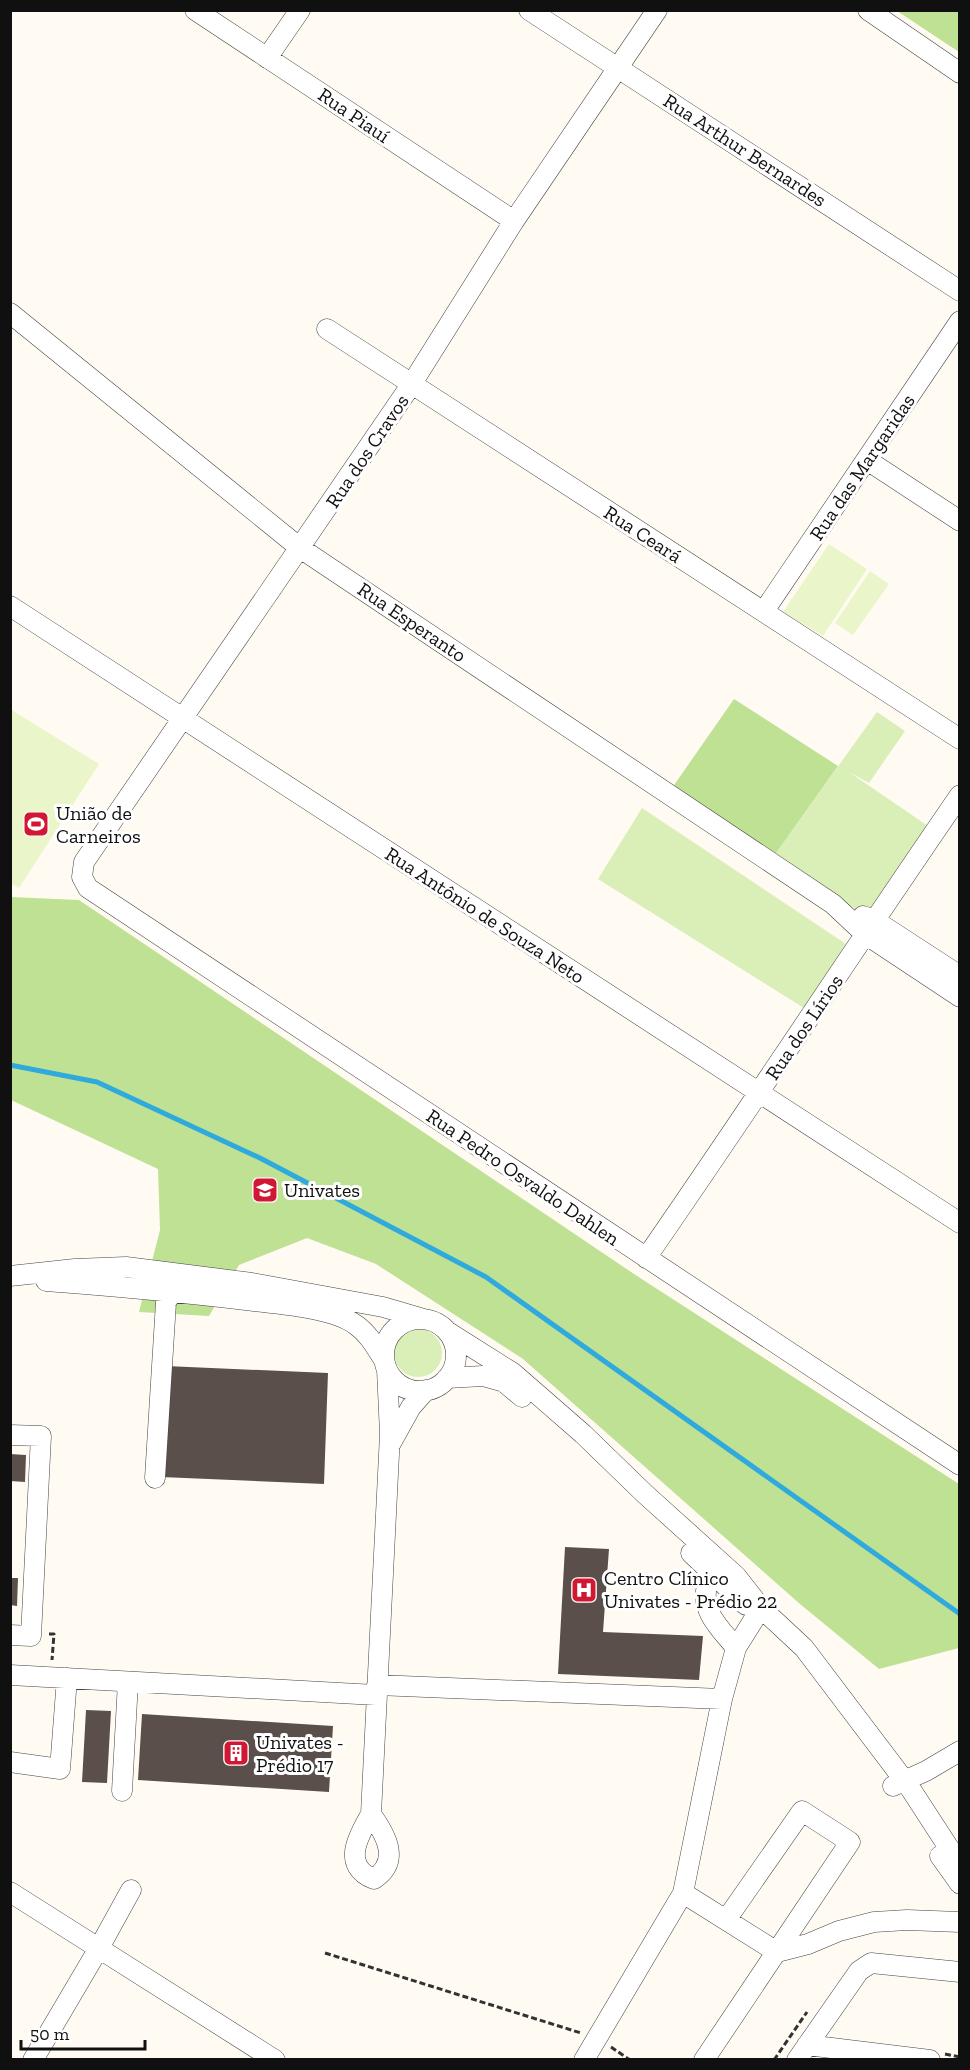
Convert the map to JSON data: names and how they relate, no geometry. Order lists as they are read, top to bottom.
{
  "streets": {
    "street": [
      "Rua Piauí",
      "Rua Arthur Bernardes",
      "Rua dos Cravos",
      "Rua das Margaridas",
      "Rua Ceará",
      "Rua Esperanto",
      "Rua Antônio de Souza Neto",
      "Rua dos Lírios",
      "Rua Pedro Osvaldo Dahlen"
    ]
  },
  "crossings": [
    ["Rua Piauí", "Rua dos Cravos"],
    ["Rua Arthur Bernardes", "Rua dos Cravos"],
    ["Rua dos Cravos", "Rua Ceará"],
    ["Rua dos Cravos", "Rua Esperanto"],
    ["Rua dos Cravos", "Rua Antônio de Souza Neto"],
    ["Rua dos Cravos", "Rua Pedro Osvaldo Dahlen"],
    ["Rua das Margaridas", "Rua Ceará"],
    ["Rua Esperanto", "Rua dos Lírios"],
    ["Rua Antônio de Souza Neto", "Rua dos Lírios"],
    ["Rua dos Lírios", "Rua Pedro Osvaldo Dahlen"]
  ],
  "places": {
    "sports": ["União de Carneiros"],
    "school or university": ["Univates"],
    "hospital": ["Centro Clínico Univates - Prédio 22"],
    "building": ["Univates - Prédio 17"]
  },
  "scale_bar": "50 m"
}
